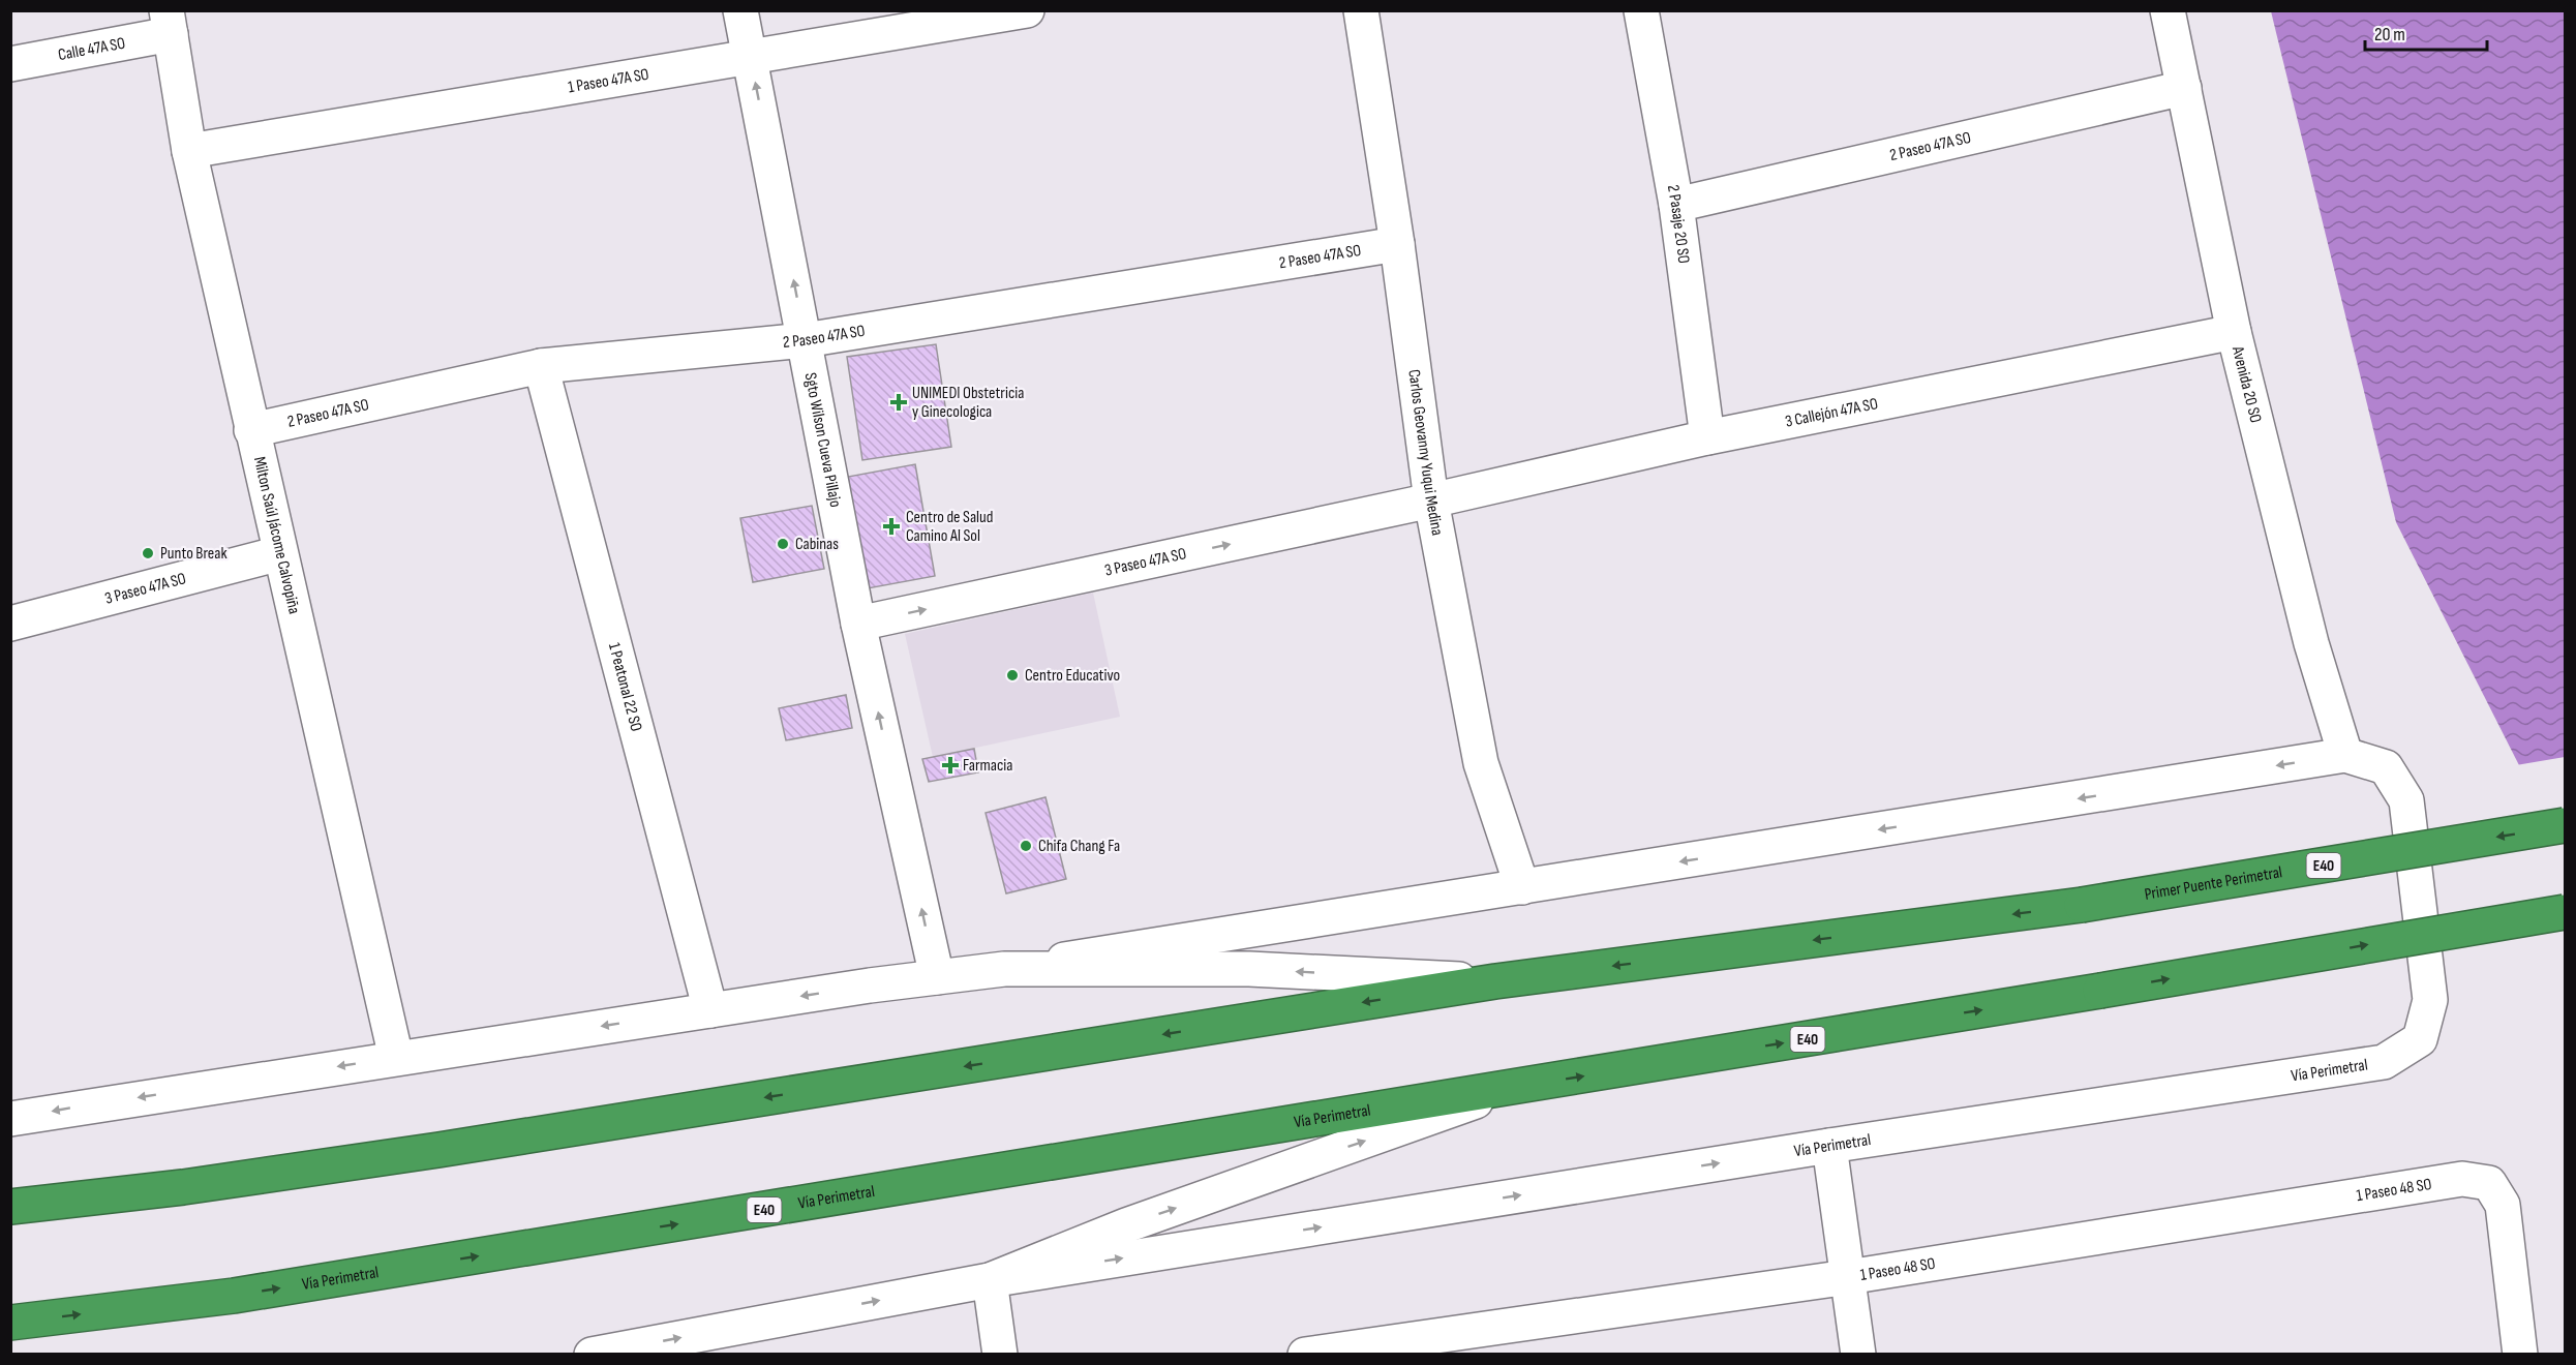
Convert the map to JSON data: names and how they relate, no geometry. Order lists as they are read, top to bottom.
{
  "streets": {
    "highway": ["E40", "Primer Puente Perimetral", "Vía Perimetral"],
    "street": [
      "Calle 47A SO",
      "1 Paseo 47A SO",
      "2 Paseo 47A SO",
      "2 Pasaje 20 SO",
      "Avenida 20 SO",
      "3 Callejón 47A SO",
      "Sgto Wilson Cueva Pillajo",
      "Carlos Geovanny Yuqui Medina",
      "Milton Saúl Jácome Calvopiña",
      "3 Paseo 47A SO",
      "1 Peatonal 22 SO",
      "1 Paseo 48 SO"
    ]
  },
  "crossings": [
    ["Calle 47A SO", "Milton Saúl Jácome Calvopiña"],
    ["1 Paseo 47A SO", "Sgto Wilson Cueva Pillajo"],
    ["1 Paseo 47A SO", "Milton Saúl Jácome Calvopiña"],
    ["2 Paseo 47A SO", "2 Pasaje 20 SO"],
    ["2 Paseo 47A SO", "Avenida 20 SO"],
    ["2 Paseo 47A SO", "Sgto Wilson Cueva Pillajo"],
    ["2 Paseo 47A SO", "Carlos Geovanny Yuqui Medina"],
    ["2 Paseo 47A SO", "Milton Saúl Jácome Calvopiña"],
    ["2 Paseo 47A SO", "1 Peatonal 22 SO"],
    ["2 Pasaje 20 SO", "3 Callejón 47A SO"],
    ["Avenida 20 SO", "3 Callejón 47A SO"],
    ["Avenida 20 SO", "Vía Perimetral"],
    ["3 Callejón 47A SO", "Carlos Geovanny Yuqui Medina"],
    ["3 Callejón 47A SO", "3 Paseo 47A SO"],
    ["Sgto Wilson Cueva Pillajo", "3 Paseo 47A SO"],
    ["Sgto Wilson Cueva Pillajo", "E40"],
    ["Carlos Geovanny Yuqui Medina", "3 Paseo 47A SO"],
    ["Milton Saúl Jácome Calvopiña", "3 Paseo 47A SO"],
    ["Milton Saúl Jácome Calvopiña", "E40"],
    ["1 Peatonal 22 SO", "E40"],
    ["E40", "Primer Puente Perimetral"]
  ],
  "one_way": ["Sgto Wilson Cueva Pillajo", "3 Paseo 47A SO", "Primer Puente Perimetral"],
  "places": {
    "health": ["UNIMEDI Obstetricia y Ginecologica", "Centro de Salud Camino Al Sol", "Farmacia"],
    "other": [
      "Cabinas",
      "Punto Break",
      "Centro Educativo",
      "Chifa Chang Fa"
    ]
  },
  "scale_bar": "20 m"
}
